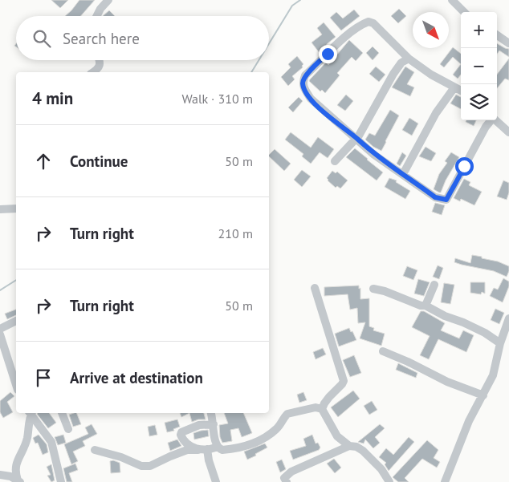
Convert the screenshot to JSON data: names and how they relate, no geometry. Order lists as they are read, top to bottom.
{
  "north": "bottom right",
  "page": {
    "map_buttons": ["+", "−"],
    "search": "Search here",
    "heading": ["4 min", "Walk · 310 m"],
    "list": [
      ["Continue", "50 m"],
      ["Turn right", "210 m"],
      ["Turn right", "50 m"],
      "Arrive at destination"
    ]
  }
}
